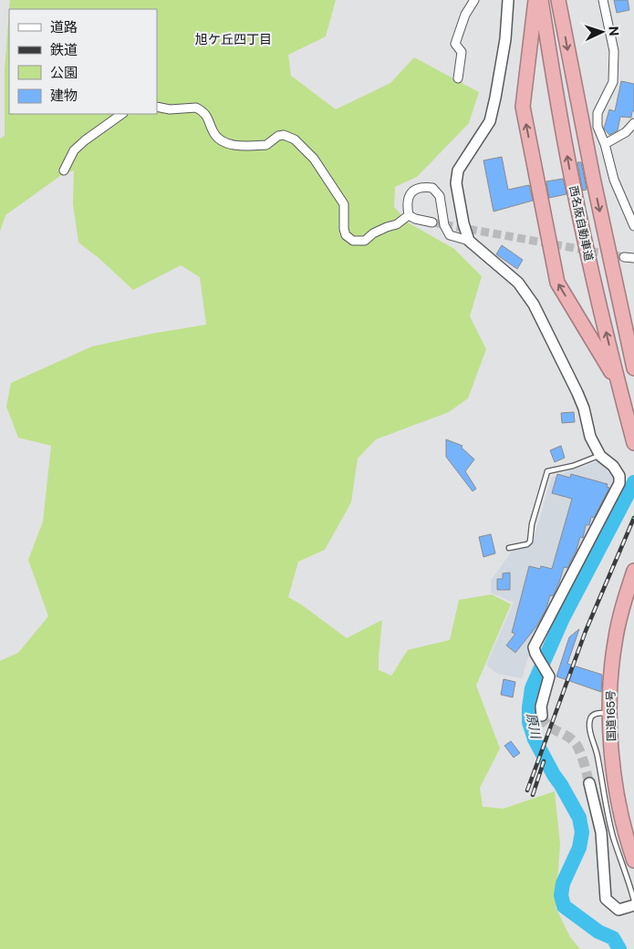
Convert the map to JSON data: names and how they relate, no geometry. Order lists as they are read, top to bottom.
{
  "streets": {
    "highway": ["西名阪自動車道", "国道165号"]
  },
  "districts": ["旭ケ丘四丁目"],
  "water": ["原川"],
  "legend": [
    "道路",
    "鉄道",
    "公園",
    "建物"
  ],
  "north": "right"
}
